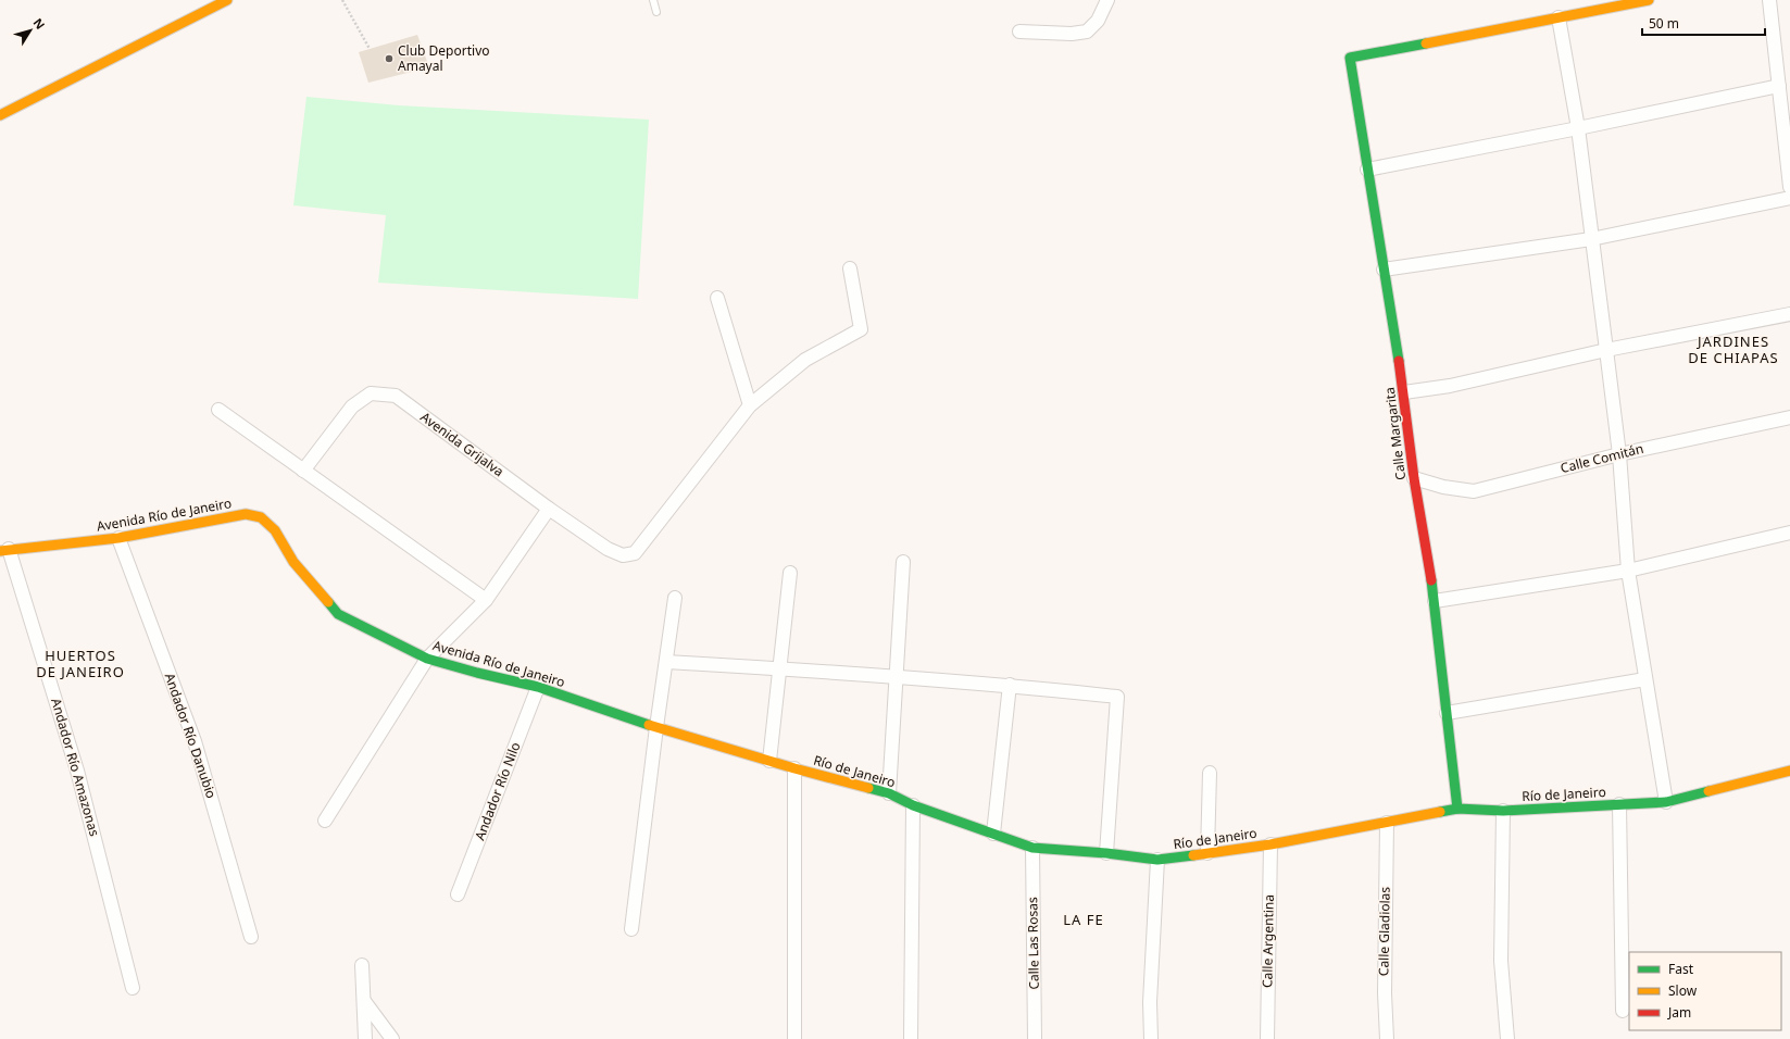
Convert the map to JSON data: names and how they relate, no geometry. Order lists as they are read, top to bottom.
{
  "streets": {
    "street": [
      "Calle Margarita",
      "Avenida Grijalva",
      "Calle Comitán",
      "Avenida Río de Janeiro",
      "Andador Río Danubio",
      "Andador Río Amazonas",
      "Río de Janeiro",
      "Andador Río Nilo",
      "Calle Gladiolas",
      "Calle Argentina",
      "Calle Las Rosas"
    ]
  },
  "crossings": [
    ["Calle Margarita", "Calle Comitán"],
    ["Calle Margarita", "Río de Janeiro"],
    ["Avenida Río de Janeiro", "Andador Río Danubio"],
    ["Avenida Río de Janeiro", "Andador Río Amazonas"],
    ["Avenida Río de Janeiro", "Río de Janeiro"],
    ["Avenida Río de Janeiro", "Andador Río Nilo"],
    ["Río de Janeiro", "Calle Gladiolas"],
    ["Río de Janeiro", "Calle Argentina"],
    ["Río de Janeiro", "Calle Las Rosas"]
  ],
  "districts": ["JARDINES DE CHIAPAS", "HUERTOS DE JANEIRO", "LA FE"],
  "places": ["Club Deportivo Amayal"],
  "legend": ["Fast", "Slow", "Jam"],
  "scale_bar": "50 m",
  "north": "top right"
}
